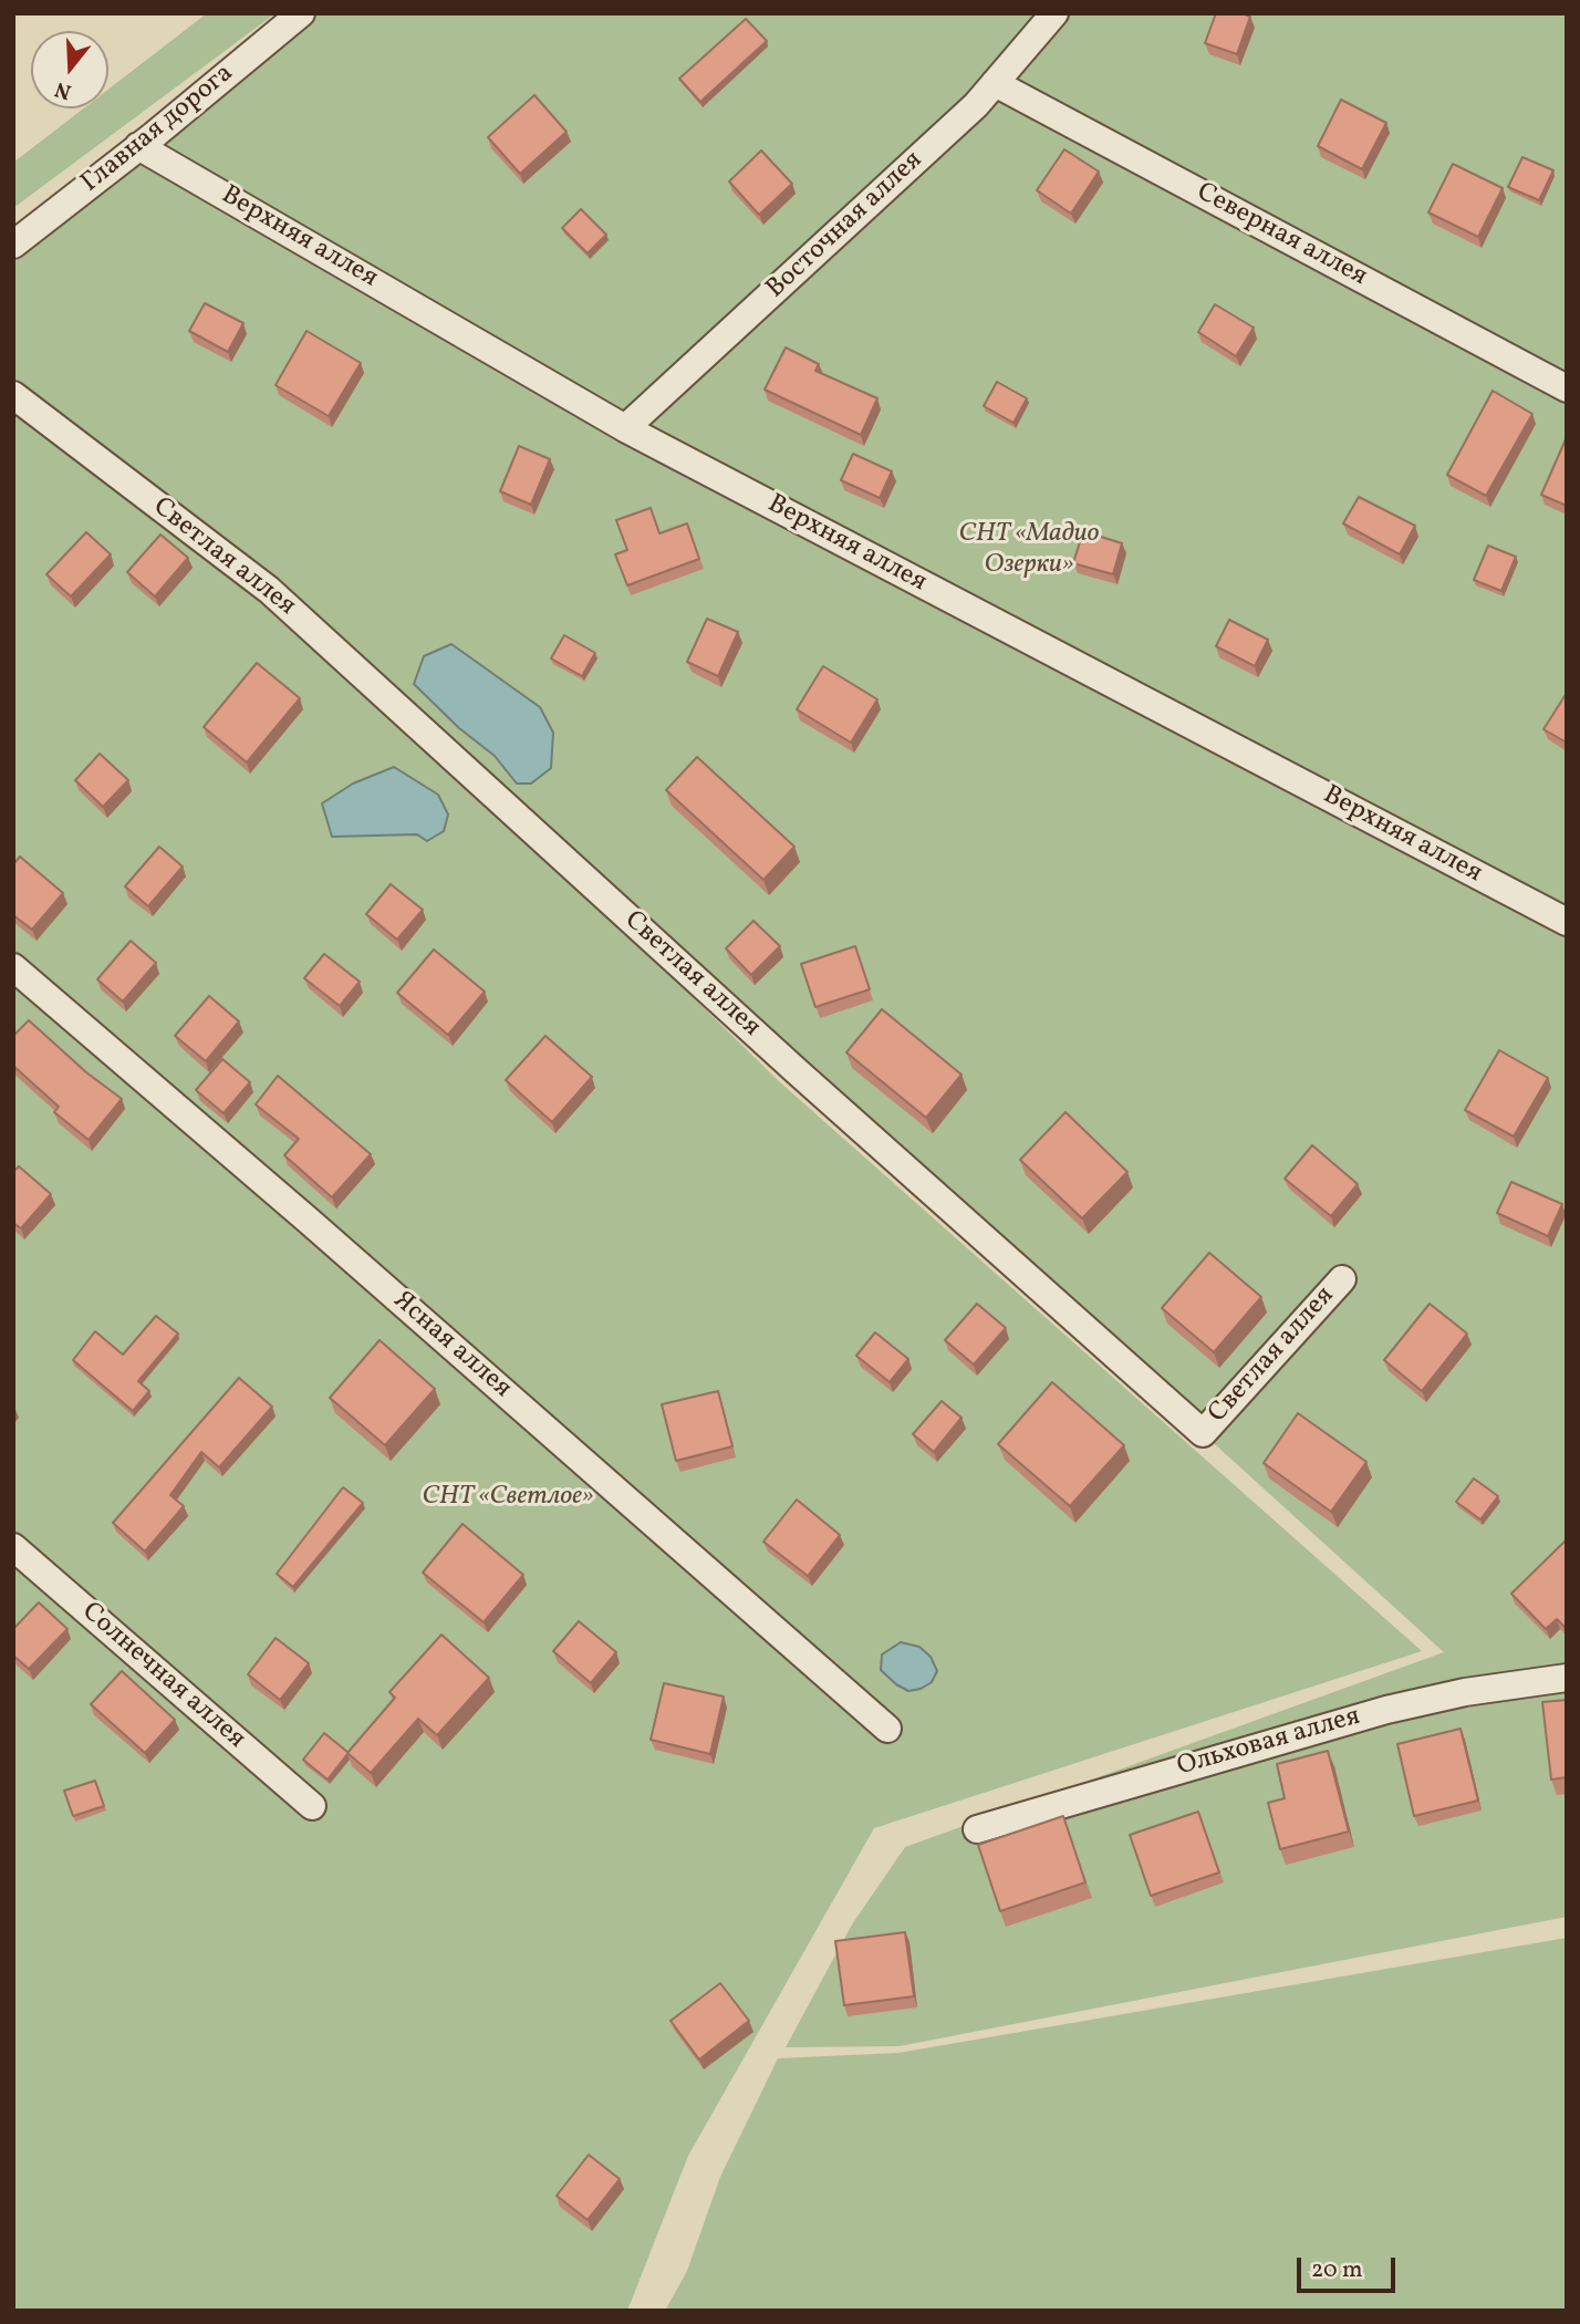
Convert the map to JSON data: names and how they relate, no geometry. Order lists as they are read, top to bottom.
{
  "streets": {
    "street": [
      "Главная дорога",
      "Восточная аллея",
      "Северная аллея",
      "Верхняя аллея",
      "Светлая аллея",
      "Ясная аллея",
      "Солнечная аллея",
      "Ольховая аллея"
    ]
  },
  "crossings": [
    ["Главная дорога", "Верхняя аллея"],
    ["Восточная аллея", "Северная аллея"],
    ["Восточная аллея", "Верхняя аллея"]
  ],
  "parks": ["СНТ «Мадио Озерки»", "СНТ «Светлое»"],
  "scale_bar": "20 m",
  "north": "bottom"
}
